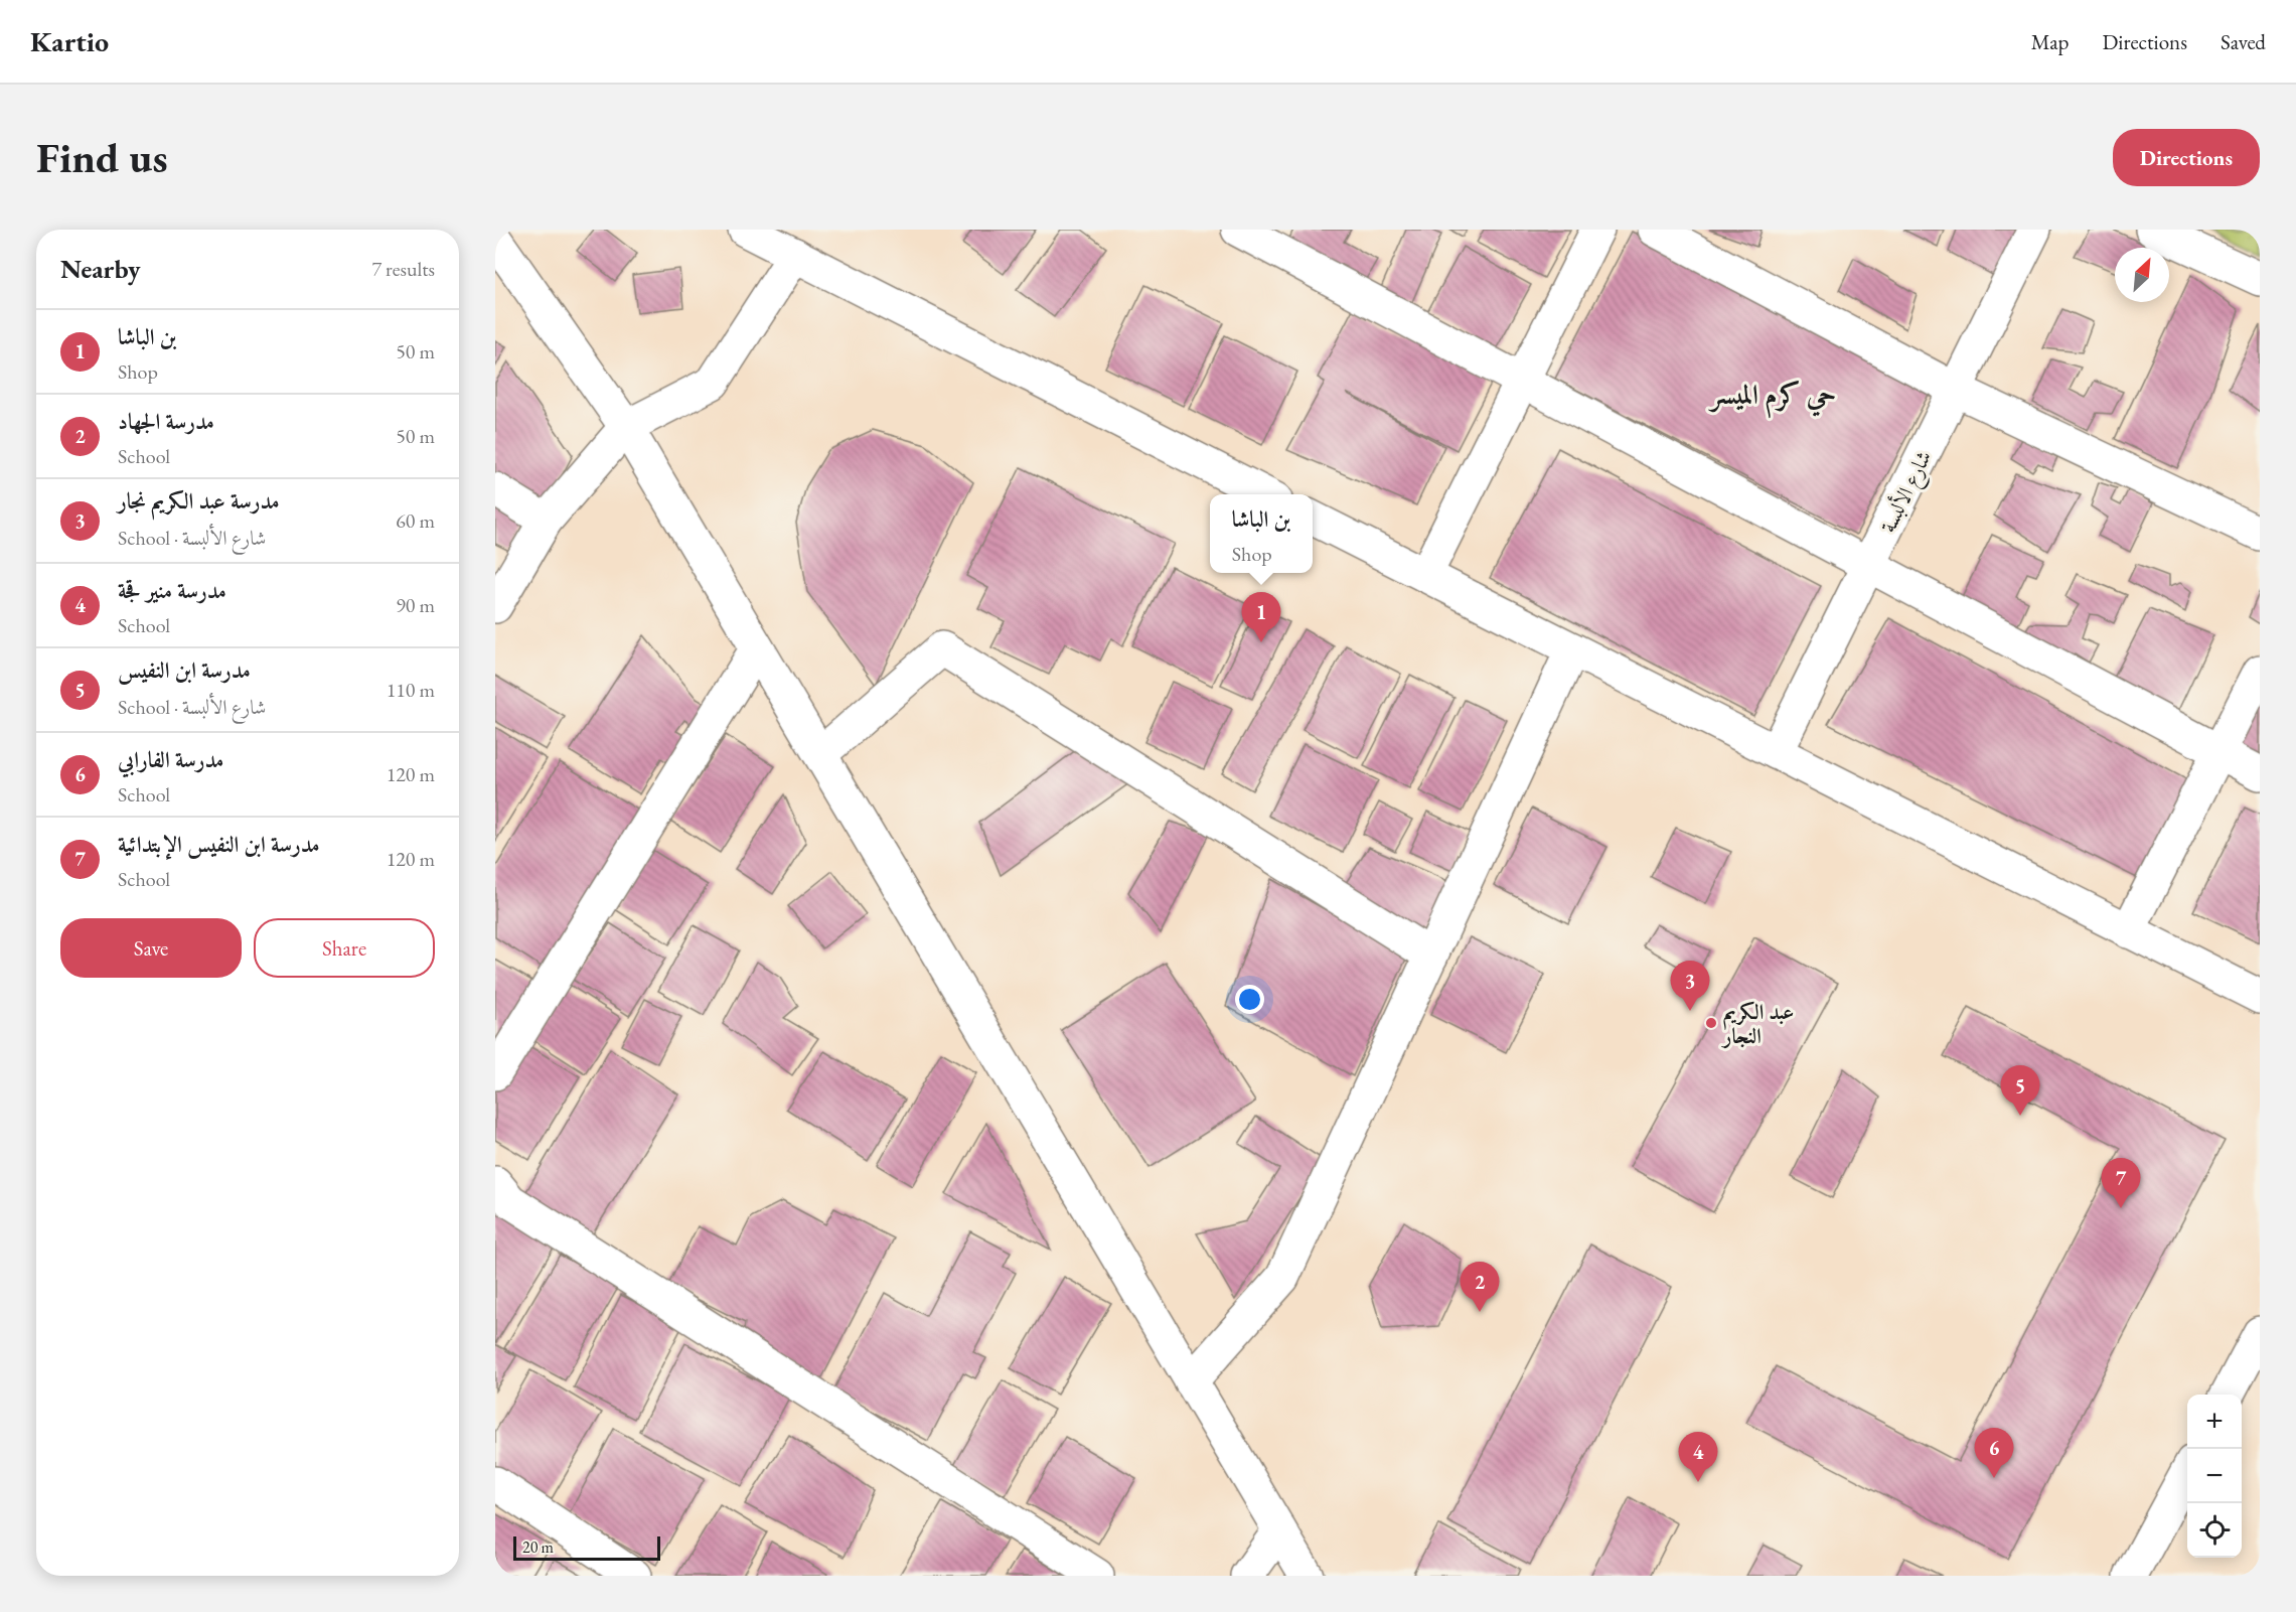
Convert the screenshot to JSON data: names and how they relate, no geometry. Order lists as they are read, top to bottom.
{
  "streets": {
    "street": ["شارع الألبسة"]
  },
  "districts": ["حي كرم الميسر"],
  "places": ["عبد الكريم النجار"],
  "scale_bar": "20 m",
  "north": "top right",
  "page": {
    "header": "Kartio",
    "nav": ["Map", "Directions", "Saved"],
    "buttons": [
      "Directions",
      ["Save", "Share"]
    ],
    "title": "Find us",
    "heading": ["Nearby", "7 results"],
    "list": [
      {
        "mark": "1",
        "name": "بن الباشا",
        "note": "Shop",
        "value": "50 m"
      },
      {
        "mark": "2",
        "name": "مدرسة الجهاد",
        "note": "School",
        "value": "50 m"
      },
      {
        "mark": "3",
        "name": "مدرسة عبد الكريم نجار",
        "note": "School · شارع الألبسة",
        "value": "60 m"
      },
      {
        "mark": "4",
        "name": "مدرسة منير قجة",
        "note": "School",
        "value": "90 m"
      },
      {
        "mark": "5",
        "name": "مدرسة ابن النفيس",
        "note": "School · شارع الألبسة",
        "value": "110 m"
      },
      {
        "mark": "6",
        "name": "مدرسة الفارابي",
        "note": "School",
        "value": "120 m"
      },
      {
        "mark": "7",
        "name": "مدرسة ابن النفيس الإبتدائية",
        "note": "School",
        "value": "120 m"
      }
    ],
    "popup": ["بن الباشا", "Shop"],
    "pins": [
      "1",
      "3",
      "5",
      "7",
      "2",
      "6",
      "4"
    ],
    "map_buttons": ["+", "−"],
    "scale": "20 m"
  }
}
